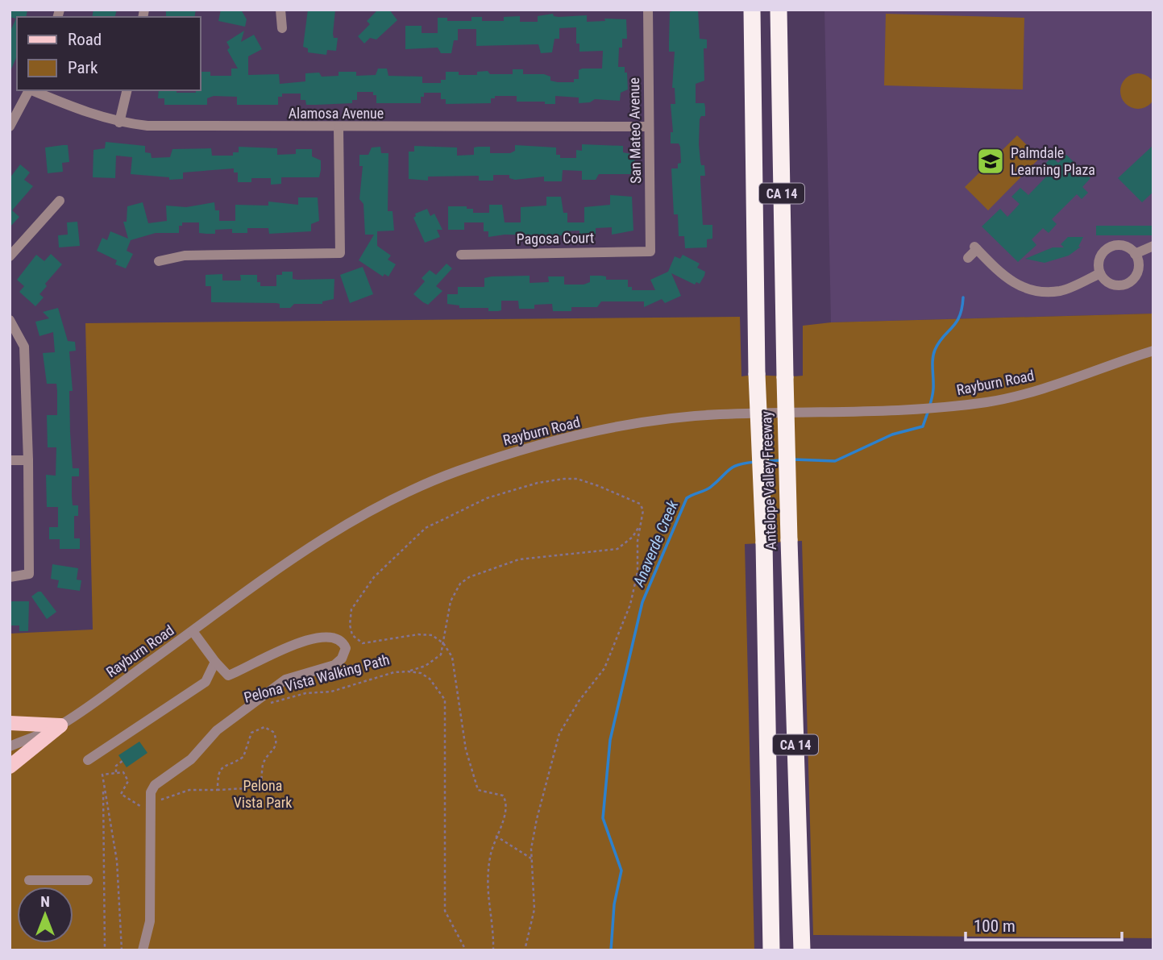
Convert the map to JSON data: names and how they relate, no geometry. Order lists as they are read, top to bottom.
{
  "streets": {
    "highway": ["CA 14", "Antelope Valley Freeway"],
    "street": [
      "Alamosa Avenue",
      "San Mateo Avenue",
      "Pagosa Court",
      "Rayburn Road",
      "Pelona Vista Walking Path"
    ]
  },
  "crossings": [
    ["Alamosa Avenue", "San Mateo Avenue"],
    ["San Mateo Avenue", "Pagosa Court"]
  ],
  "water": ["Anaverde Creek"],
  "parks": ["Pelona Vista Park"],
  "places": {
    "school or university": ["Palmdale Learning Plaza"]
  },
  "legend": ["Road", "Park"],
  "scale_bar": "100 m",
  "north": "top"
}
